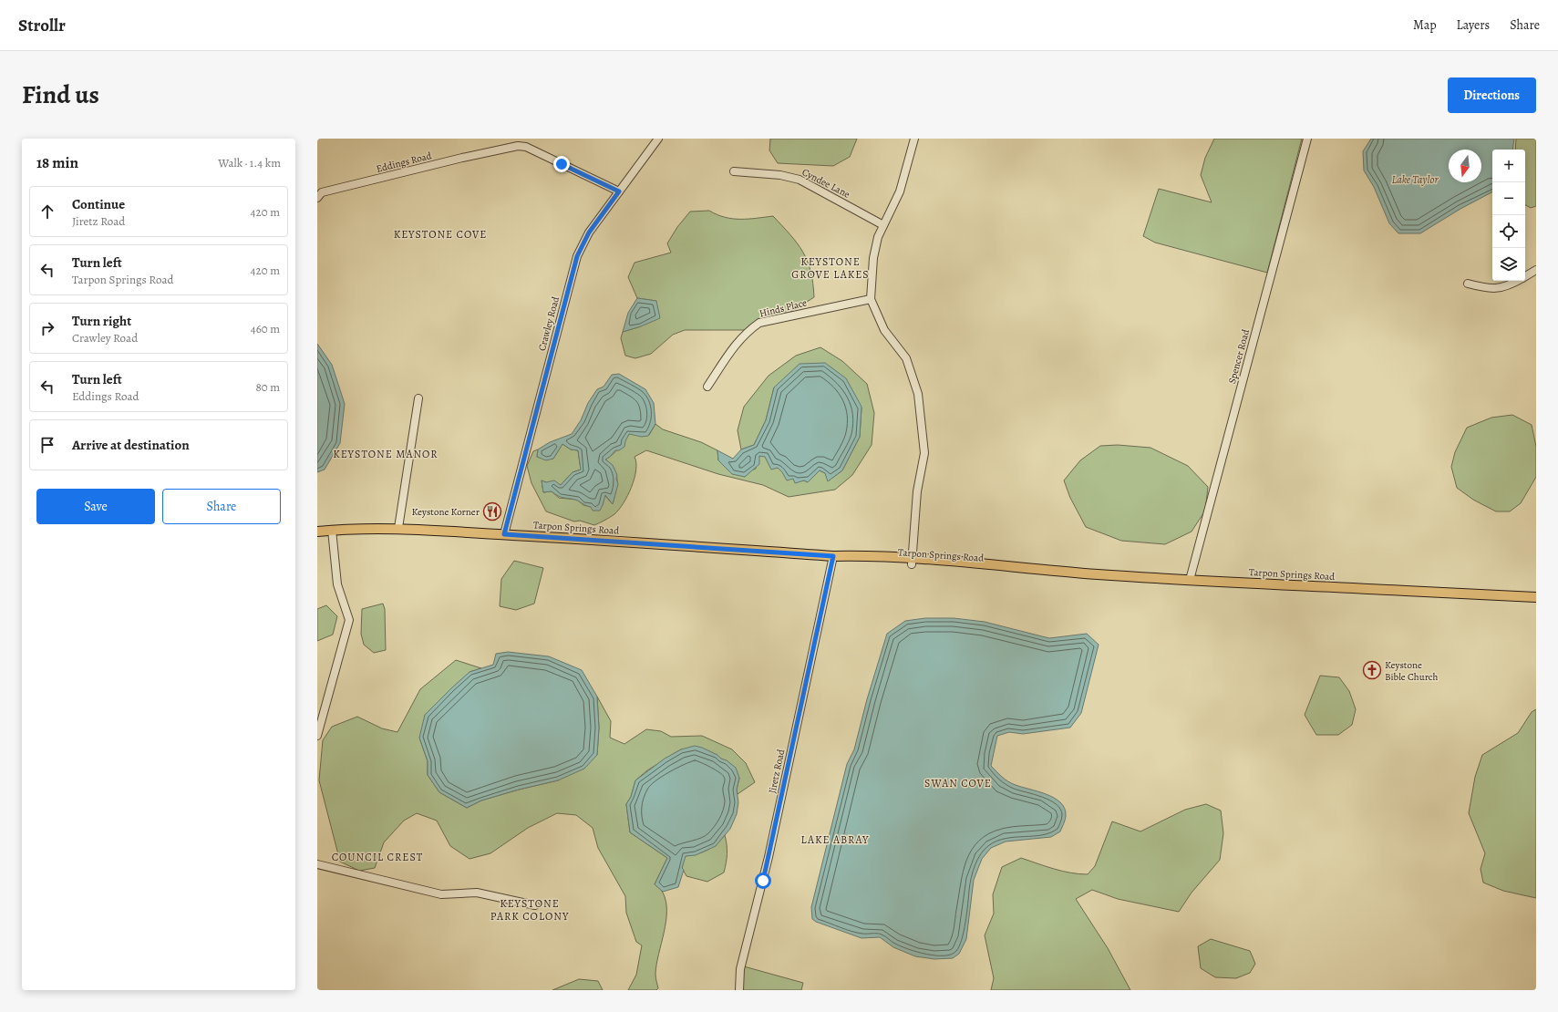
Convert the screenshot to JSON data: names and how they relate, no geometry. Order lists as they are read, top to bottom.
{
  "streets": {
    "main road": ["Tarpon Springs Road"],
    "street": [
      "Eddings Road",
      "Cyndee Lane",
      "Hinds Place",
      "Crawley Road",
      "Spencer Road",
      "Jiretz Road"
    ]
  },
  "crossings": [
    ["Eddings Road", "Crawley Road"],
    ["Crawley Road", "Tarpon Springs Road"],
    ["Spencer Road", "Tarpon Springs Road"],
    ["Tarpon Springs Road", "Jiretz Road"]
  ],
  "districts": [
    "KEYSTONE COVE",
    "KEYSTONE GROVE LAKES",
    "KEYSTONE MANOR",
    "SWAN COVE",
    "LAKE ABRAY",
    "COUNCIL CREST",
    "KEYSTONE PARK COLONY"
  ],
  "water": ["Lake Taylor"],
  "places": {
    "restaurant": ["Keystone Korner"],
    "church": ["Keystone Bible Church"]
  },
  "north": "bottom",
  "page": {
    "header": "Strollr",
    "nav": ["Map", "Layers", "Share"],
    "title": "Find us",
    "buttons": [
      "Directions",
      ["Save", "Share"]
    ],
    "heading": ["18 min", "Walk · 1.4 km"],
    "map_buttons": ["+", "−"],
    "list": [
      ["Continue", "Jiretz Road", "420 m"],
      ["Turn left", "Tarpon Springs Road", "420 m"],
      ["Turn right", "Crawley Road", "460 m"],
      ["Turn left", "Eddings Road", "80 m"],
      "Arrive at destination"
    ]
  }
}
